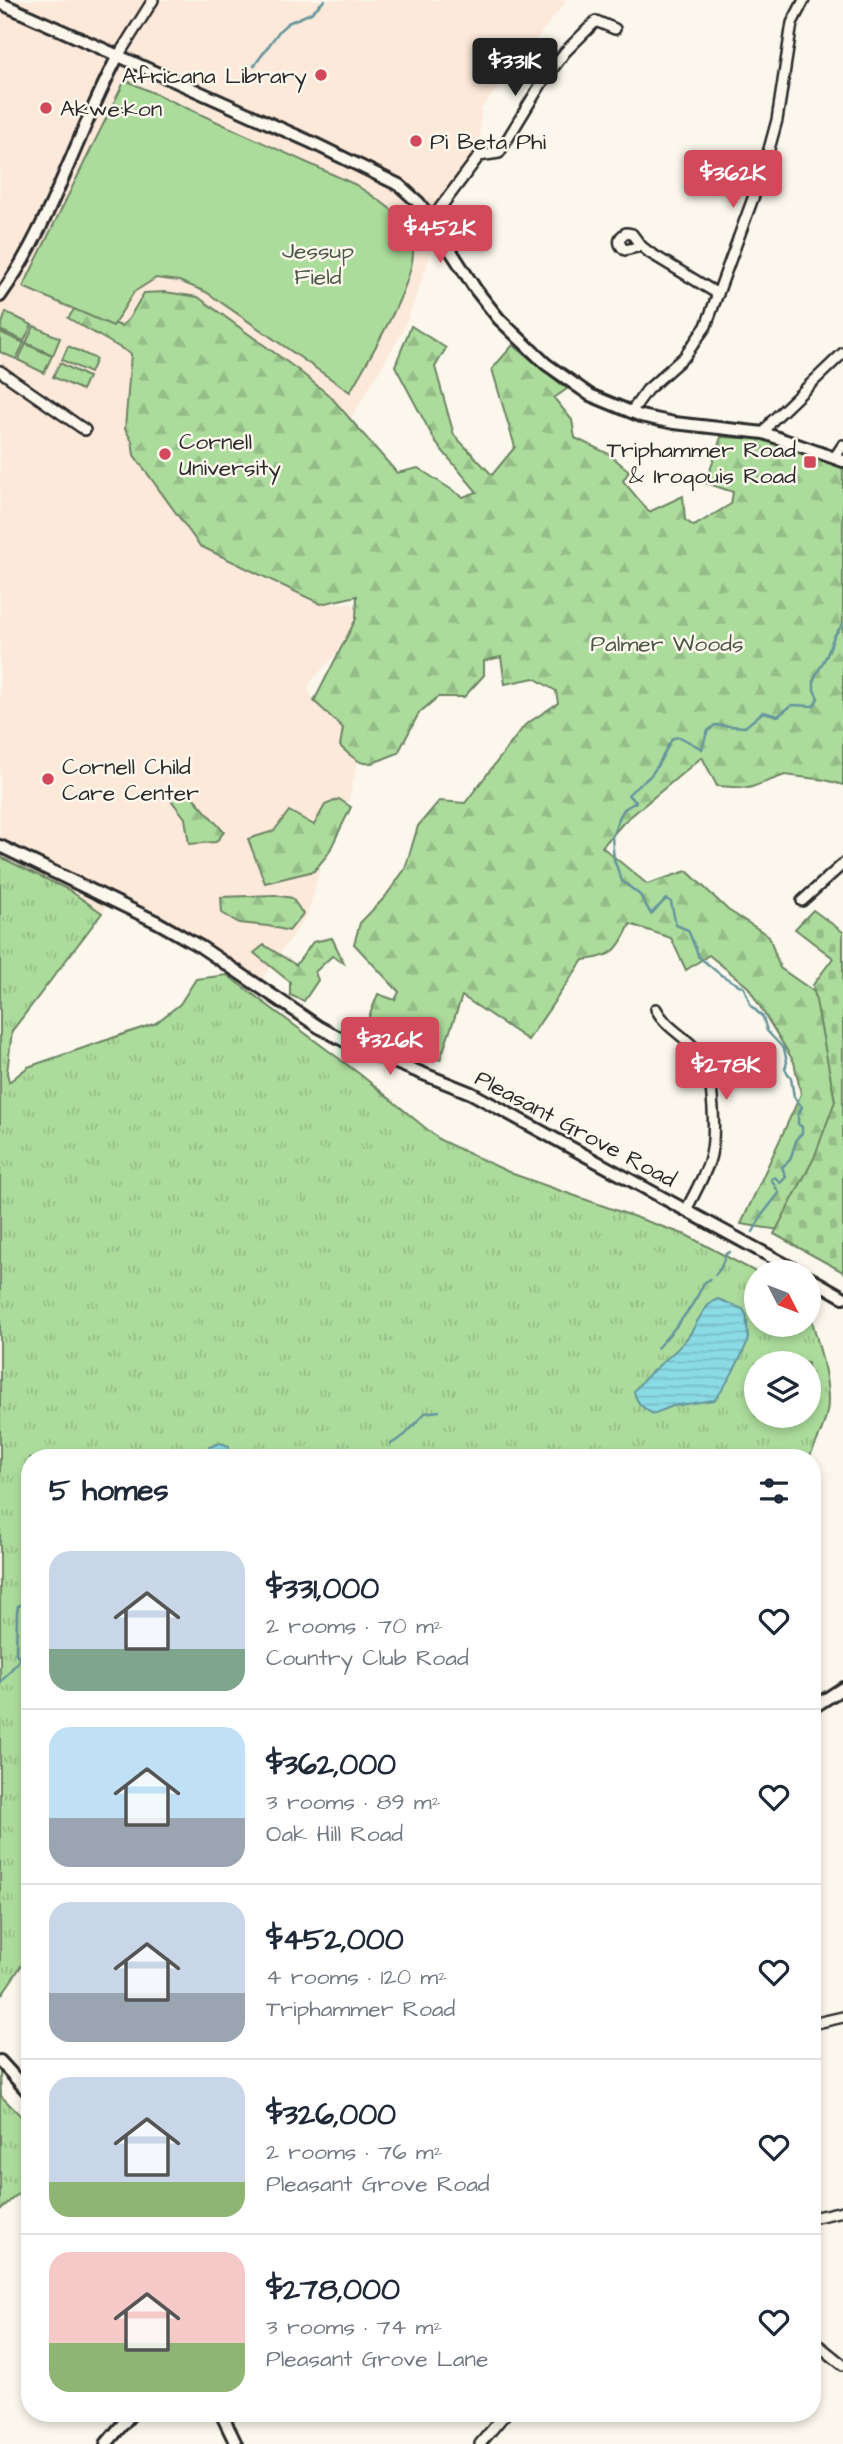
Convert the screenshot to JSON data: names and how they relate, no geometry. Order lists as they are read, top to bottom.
{
  "streets": {
    "street": ["Pleasant Grove Road"]
  },
  "parks": ["Jessup Field", "Palmer Woods"],
  "places": {
    "other": [
      "Africana Library",
      "Akwe:kon",
      "Pi Beta Phi",
      "Cornell University",
      "Cornell Child Care Center"
    ],
    "transit": ["Triphammer Road & Iroqouis Road"]
  },
  "north": "bottom right",
  "page": {
    "price": [
      "$331K",
      "$362K",
      "$452K",
      "$326K",
      "$278K"
    ],
    "heading": "5 homes",
    "list": [
      {
        "name": "$331,000",
        "note": "2 rooms · 70 m² · Country Club Road"
      },
      {
        "name": "$362,000",
        "note": "3 rooms · 89 m² · Oak Hill Road"
      },
      {
        "name": "$452,000",
        "note": "4 rooms · 120 m² · Triphammer Road"
      },
      {
        "name": "$326,000",
        "note": "2 rooms · 76 m² · Pleasant Grove Road"
      },
      {
        "name": "$278,000",
        "note": "3 rooms · 74 m² · Pleasant Grove Lane"
      }
    ]
  }
}
